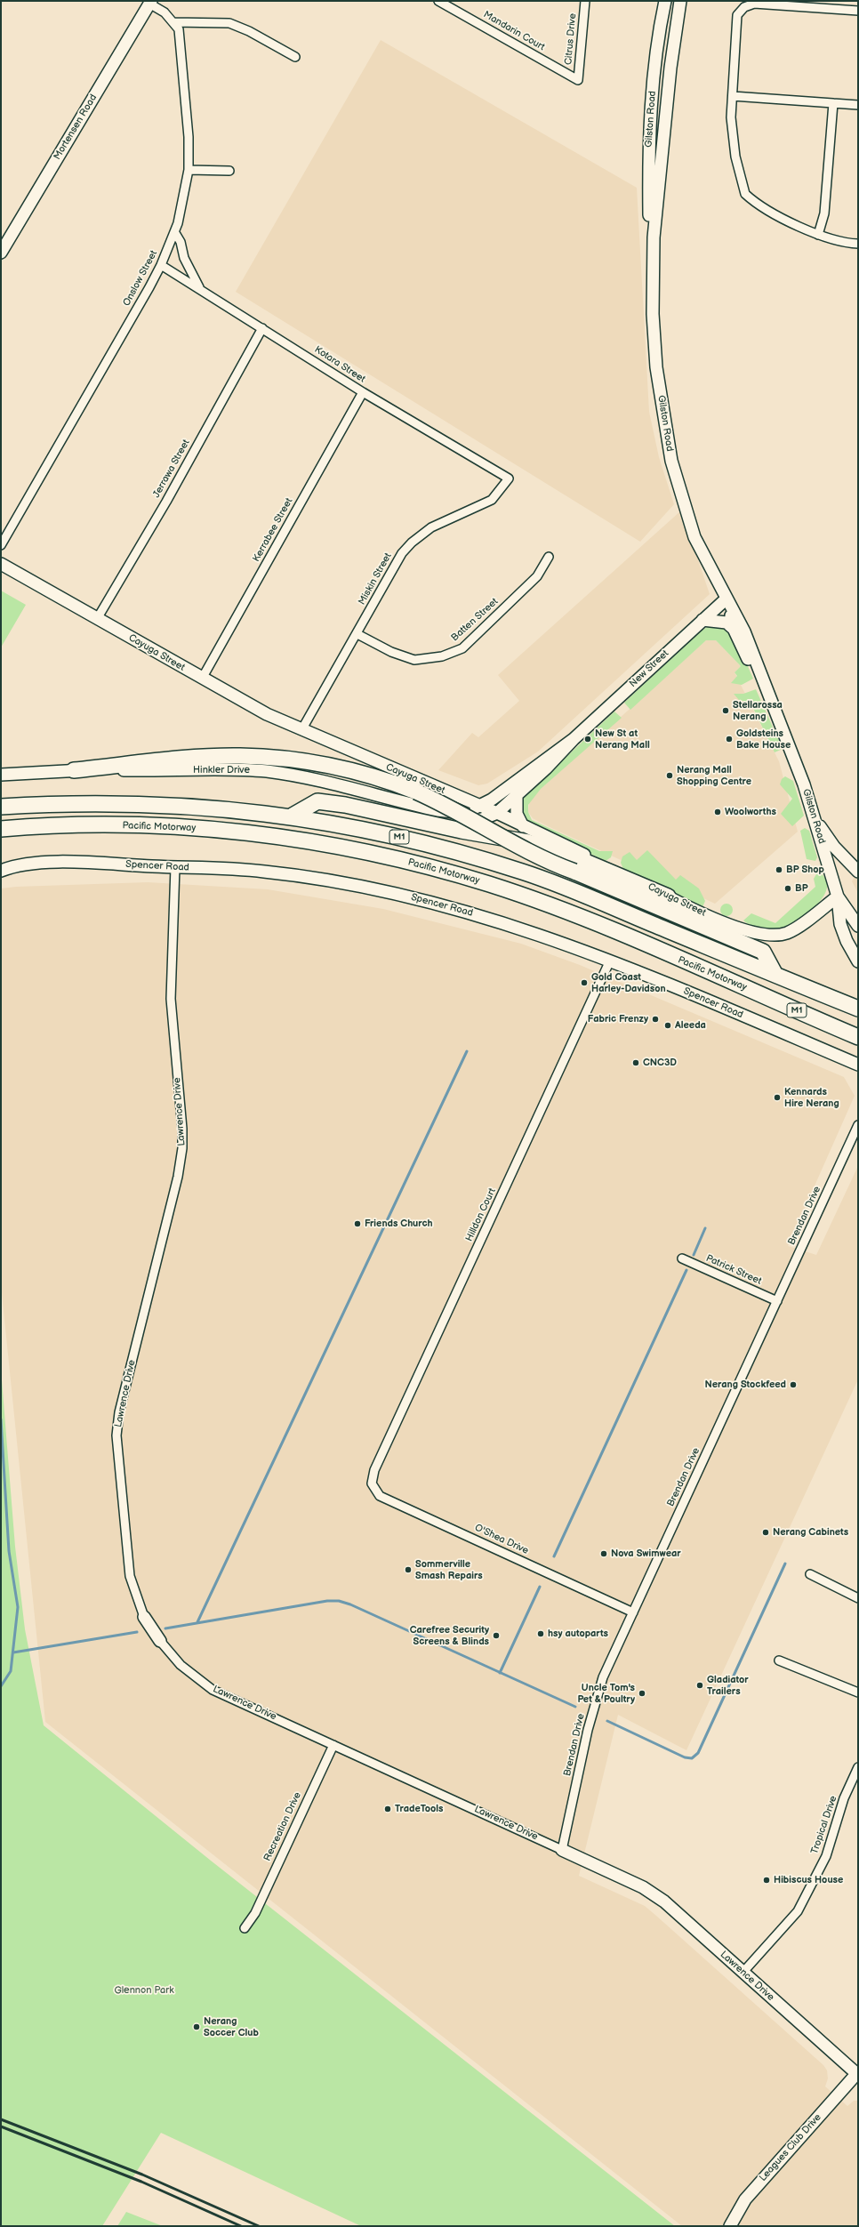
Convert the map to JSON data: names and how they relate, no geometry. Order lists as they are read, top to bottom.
{
  "streets": {
    "highway": ["Pacific Motorway", "M1"],
    "street": [
      "Mandarin Court",
      "Citrus Drive",
      "Gilston Road",
      "Mortensen Road",
      "Onslow Street",
      "Kotara Street",
      "Jerrawa Street",
      "Kerrabee Street",
      "Miskin Street",
      "Batten Street",
      "Cayuga Street",
      "New Street",
      "Hinkler Drive",
      "Spencer Road",
      "Lawrence Drive",
      "Hilldon Court",
      "Brendan Drive",
      "Patrick Street",
      "O'Shea Drive",
      "Tropical Drive",
      "Recreation Drive",
      "Leagues Club Drive"
    ]
  },
  "crossings": [
    ["Mandarin Court", "Citrus Drive"],
    ["Gilston Road", "Cayuga Street"],
    ["Gilston Road", "New Street"],
    ["Mortensen Road", "Onslow Street"],
    ["Onslow Street", "Kotara Street"],
    ["Kotara Street", "Jerrawa Street"],
    ["Kotara Street", "Kerrabee Street"],
    ["Kotara Street", "Miskin Street"],
    ["Jerrawa Street", "Cayuga Street"],
    ["Kerrabee Street", "Cayuga Street"],
    ["Miskin Street", "Batten Street"],
    ["Miskin Street", "Cayuga Street"],
    ["Cayuga Street", "New Street"],
    ["Cayuga Street", "Hinkler Drive"],
    ["New Street", "Hinkler Drive"],
    ["Spencer Road", "Lawrence Drive"],
    ["Spencer Road", "Hilldon Court"],
    ["Lawrence Drive", "Brendan Drive"],
    ["Lawrence Drive", "Tropical Drive"],
    ["Lawrence Drive", "Recreation Drive"],
    ["Lawrence Drive", "Leagues Club Drive"],
    ["Hilldon Court", "O'Shea Drive"],
    ["Brendan Drive", "Patrick Street"],
    ["Brendan Drive", "O'Shea Drive"]
  ],
  "parks": ["Glennon Park"],
  "places": [
    "Stellarossa Nerang",
    "New St at Nerang Mall",
    "Goldsteins Bake House",
    "Nerang Mall Shopping Centre",
    "Woolworths",
    "BP Shop",
    "BP",
    "Gold Coast Harley-Davidson",
    "Fabric Frenzy",
    "Aleeda",
    "CNC3D",
    "Kennards Hire Nerang",
    "Friends Church",
    "Nerang Stockfeed",
    "Nerang Cabinets",
    "Nova Swimwear",
    "Sommerville Smash Repairs",
    "hsy autoparts",
    "Carefree Security Screens & Blinds",
    "Gladiator Trailers",
    "Uncle Tom's Pet & Poultry",
    "TradeTools",
    "Hibiscus House",
    "Nerang Soccer Club"
  ]
}
